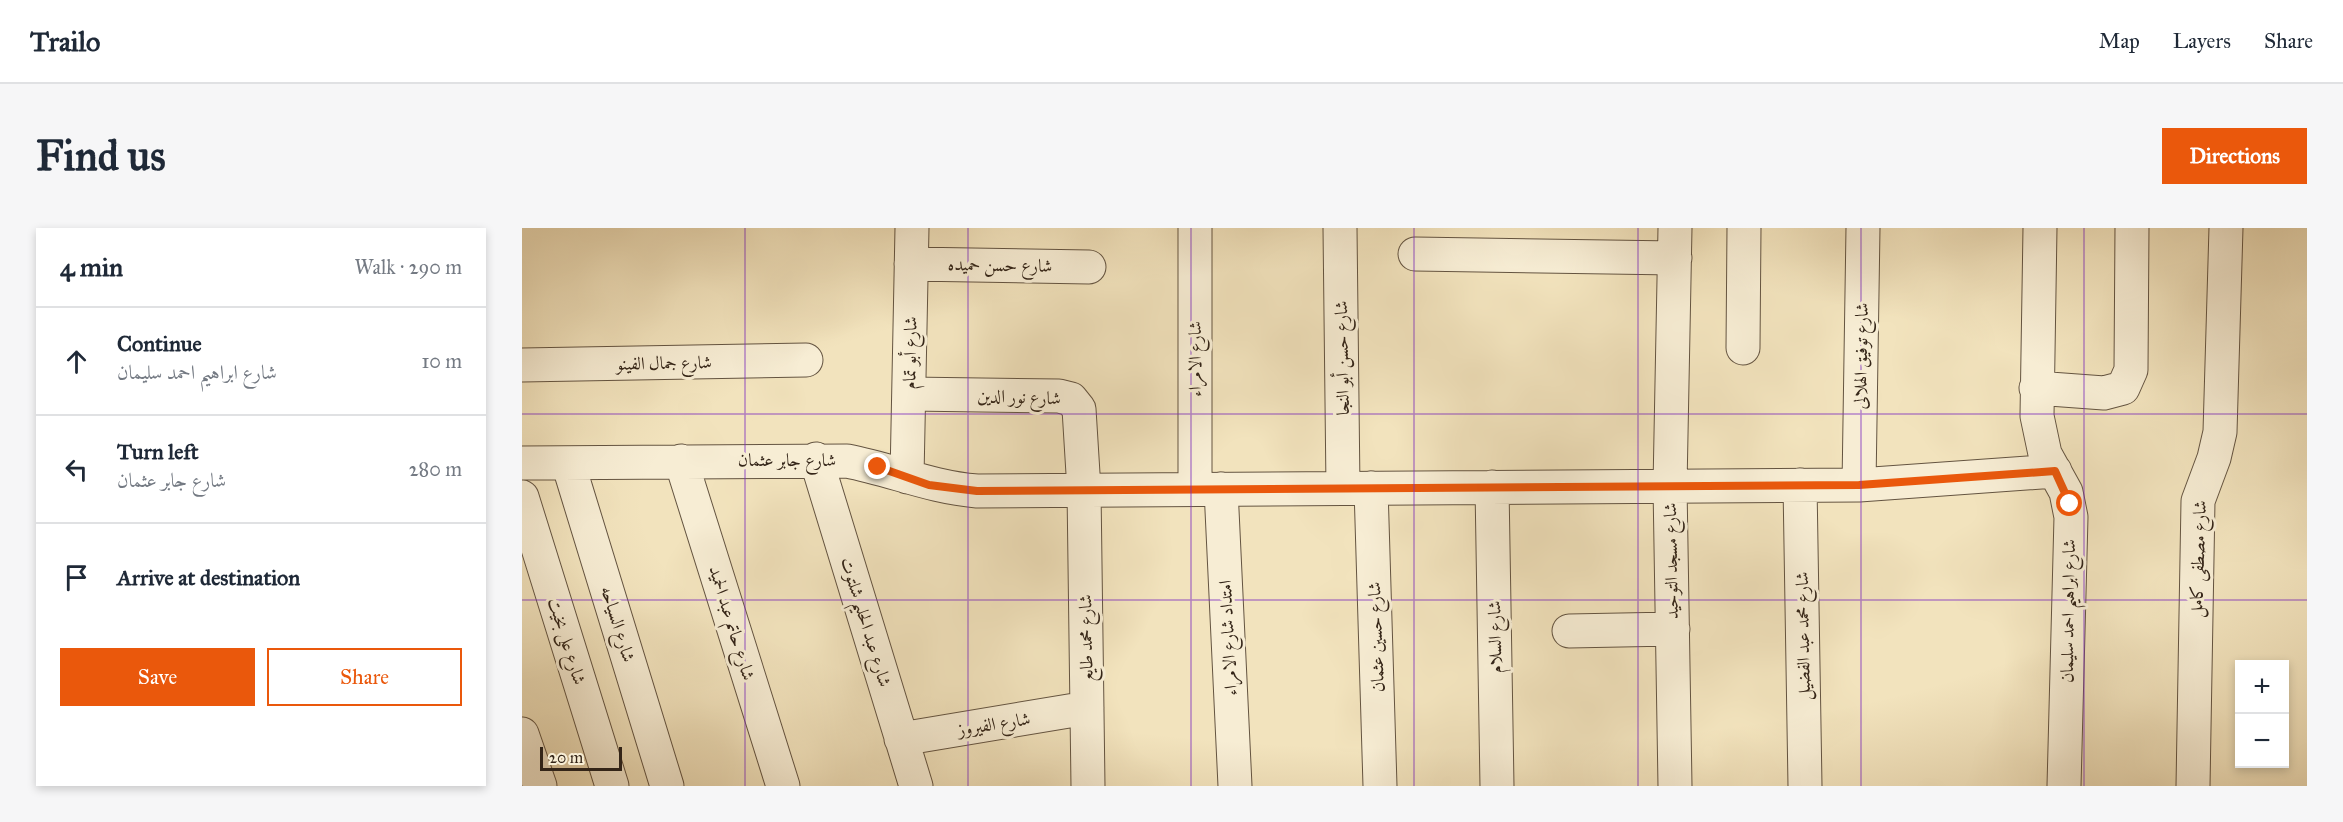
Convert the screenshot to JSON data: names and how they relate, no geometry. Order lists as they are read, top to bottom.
{
  "streets": {
    "street": [
      "شارع حسن حميده",
      "شارع أبو تمام",
      "شارع توفيق الهلالى",
      "شارع حسن أبو النجا",
      "شارع الامراء",
      "شارع جمال الفينو",
      "شارع نور الدين",
      "شارع جابر عثمان",
      "شارع مصطفى كامل",
      "شارع مسجد التوحيد",
      "شارع ابراهيم احمد سليمان",
      "شارع عبد الحليم شلتوت",
      "شارع حاتم عبد الحميد",
      "شارع السياحه",
      "شارع محمد عبد الفضيل",
      "شارع حسين عثمان",
      "شارع السلام",
      "شارع محمد طايع",
      "امتداد شارع الامراء",
      "شارع على بخيت",
      "شارع الفيروز"
    ]
  },
  "crossings": [
    ["شارع حسن حميده", "شارع أبو تمام"],
    ["شارع أبو تمام", "شارع نور الدين"],
    ["شارع أبو تمام", "شارع جابر عثمان"],
    ["شارع توفيق الهلالى", "شارع جابر عثمان"],
    ["شارع حسن أبو النجا", "شارع جابر عثمان"],
    ["شارع حسن أبو النجا", "شارع حسين عثمان"],
    ["شارع الامراء", "شارع جابر عثمان"],
    ["شارع الامراء", "امتداد شارع الامراء"],
    ["شارع نور الدين", "شارع جابر عثمان"],
    ["شارع نور الدين", "شارع محمد طايع"],
    ["شارع جابر عثمان", "شارع مسجد التوحيد"],
    ["شارع جابر عثمان", "شارع ابراهيم احمد سليمان"],
    ["شارع جابر عثمان", "شارع عبد الحليم شلتوت"],
    ["شارع جابر عثمان", "شارع حاتم عبد الحميد"],
    ["شارع جابر عثمان", "شارع السياحه"],
    ["شارع جابر عثمان", "شارع محمد عبد الفضيل"],
    ["شارع جابر عثمان", "شارع حسين عثمان"],
    ["شارع جابر عثمان", "شارع السلام"],
    ["شارع جابر عثمان", "شارع محمد طايع"],
    ["شارع جابر عثمان", "امتداد شارع الامراء"],
    ["شارع عبد الحليم شلتوت", "شارع الفيروز"],
    ["شارع محمد طايع", "شارع الفيروز"]
  ],
  "scale_bar": "20 m",
  "page": {
    "header": "Trailo",
    "nav": ["Map", "Layers", "Share"],
    "buttons": [
      "Directions",
      ["Save", "Share"]
    ],
    "title": "Find us",
    "heading": ["4 min", "Walk · 290 m"],
    "list": [
      ["Continue", "شارع ابراهيم احمد سليمان", "10 m"],
      ["Turn left", "شارع جابر عثمان", "280 m"],
      "Arrive at destination"
    ],
    "map_buttons": ["+", "−"],
    "scale": "20 m"
  }
}
